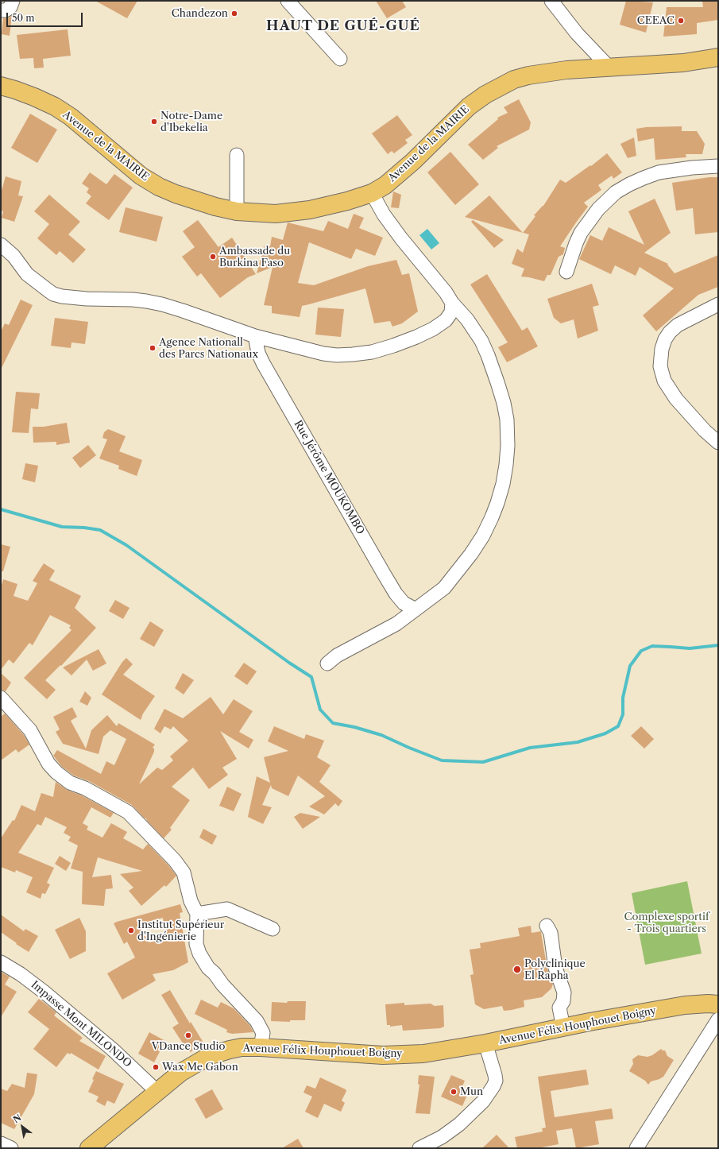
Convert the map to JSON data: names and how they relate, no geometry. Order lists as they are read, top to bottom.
{
  "streets": {
    "main road": ["Avenue de la MAIRIE", "Avenue Félix Houphouet Boigny"],
    "street": ["Rue Jérôme MOUKOMBO", "Impasse Mont MILONDO"]
  },
  "crossings": [
    ["Impasse Mont MILONDO", "Avenue Félix Houphouet Boigny"]
  ],
  "districts": ["HAUT DE GUÉ-GUÉ"],
  "parks": ["Complexe sportif - Trois quartiers"],
  "places": [
    "Chandezon",
    "CEEAC",
    "Notre-Dame d'Ibekelia",
    "Ambassade du Burkina Faso",
    "Agence Nationall des Parcs Nationaux",
    "Institut Supérieur d'Ingénierie",
    "Polyclinique El Rapha",
    "VDance Studio",
    "Wax Me Gabon",
    "Mun"
  ],
  "scale_bar": "50 m",
  "north": "top left"
}
